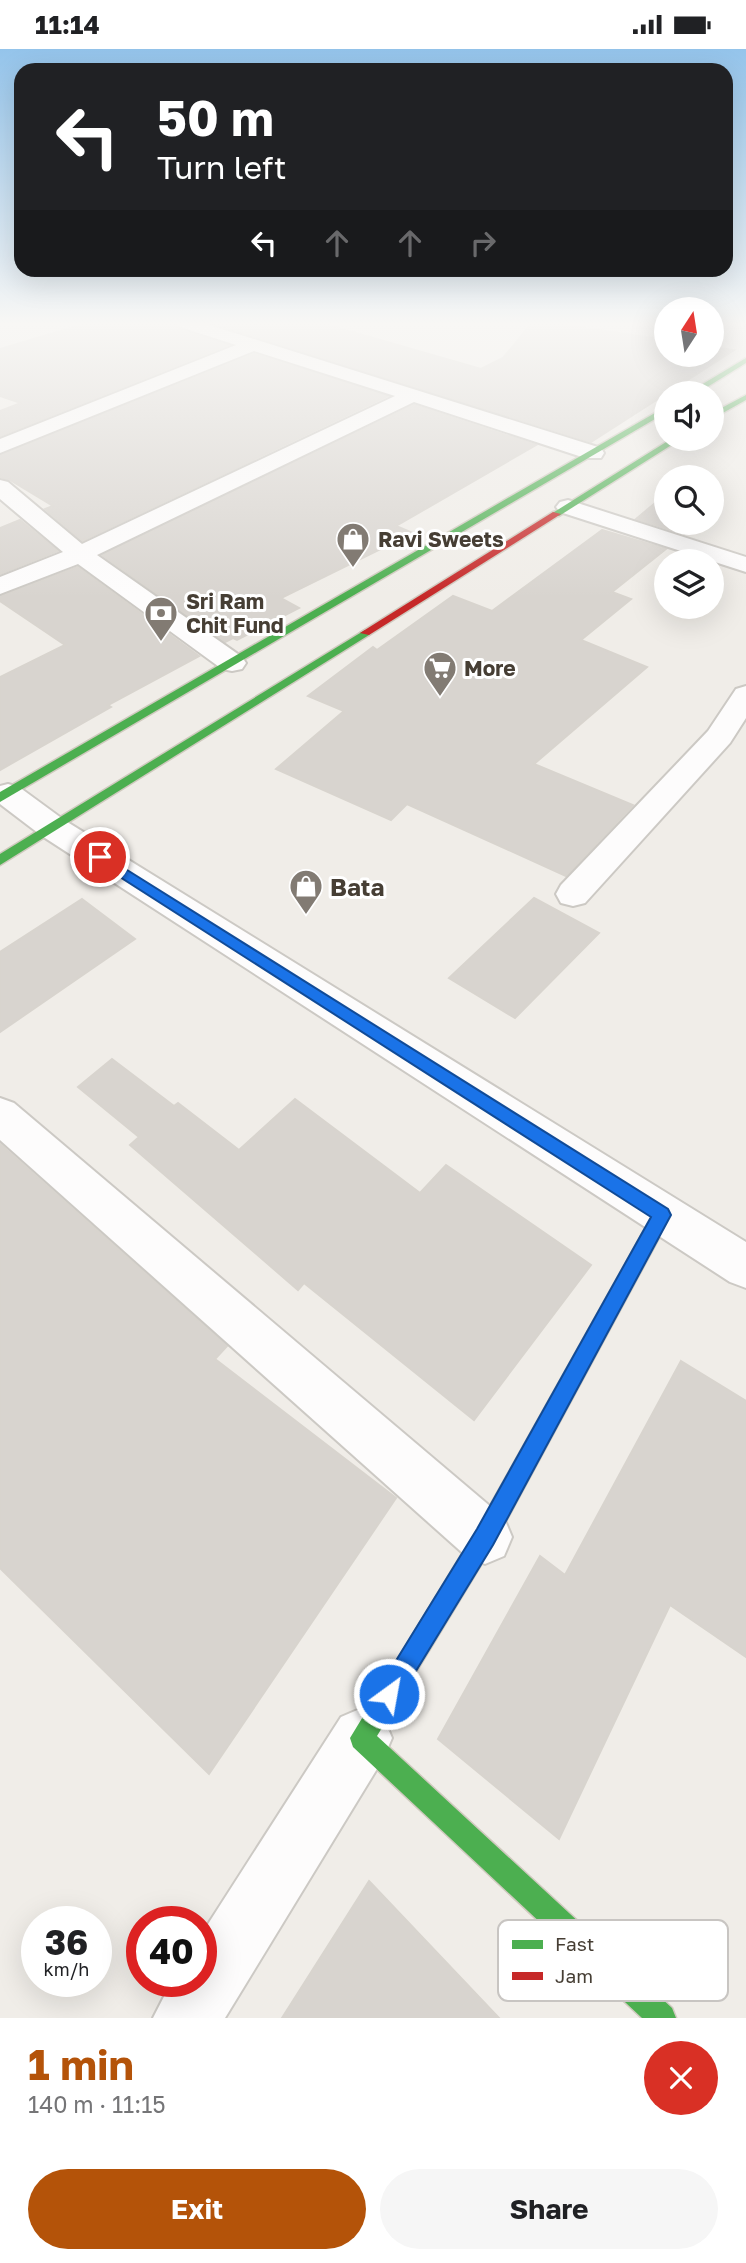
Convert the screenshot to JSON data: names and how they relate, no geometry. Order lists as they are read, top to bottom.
{
  "places": {
    "shop": ["Ravi Sweets", "Bata"],
    "bank": ["Sri Ram Chit Fund"],
    "supermarket": ["More"]
  },
  "legend": ["Fast", "Jam"],
  "north": "top",
  "page": {
    "status": "11:14",
    "turn": ["50 m", "Turn left"],
    "speed": "36 km/h",
    "limit": "40",
    "heading": ["1 min", "140 m · 11:15"],
    "buttons": ["Exit", "Share"]
  }
}
